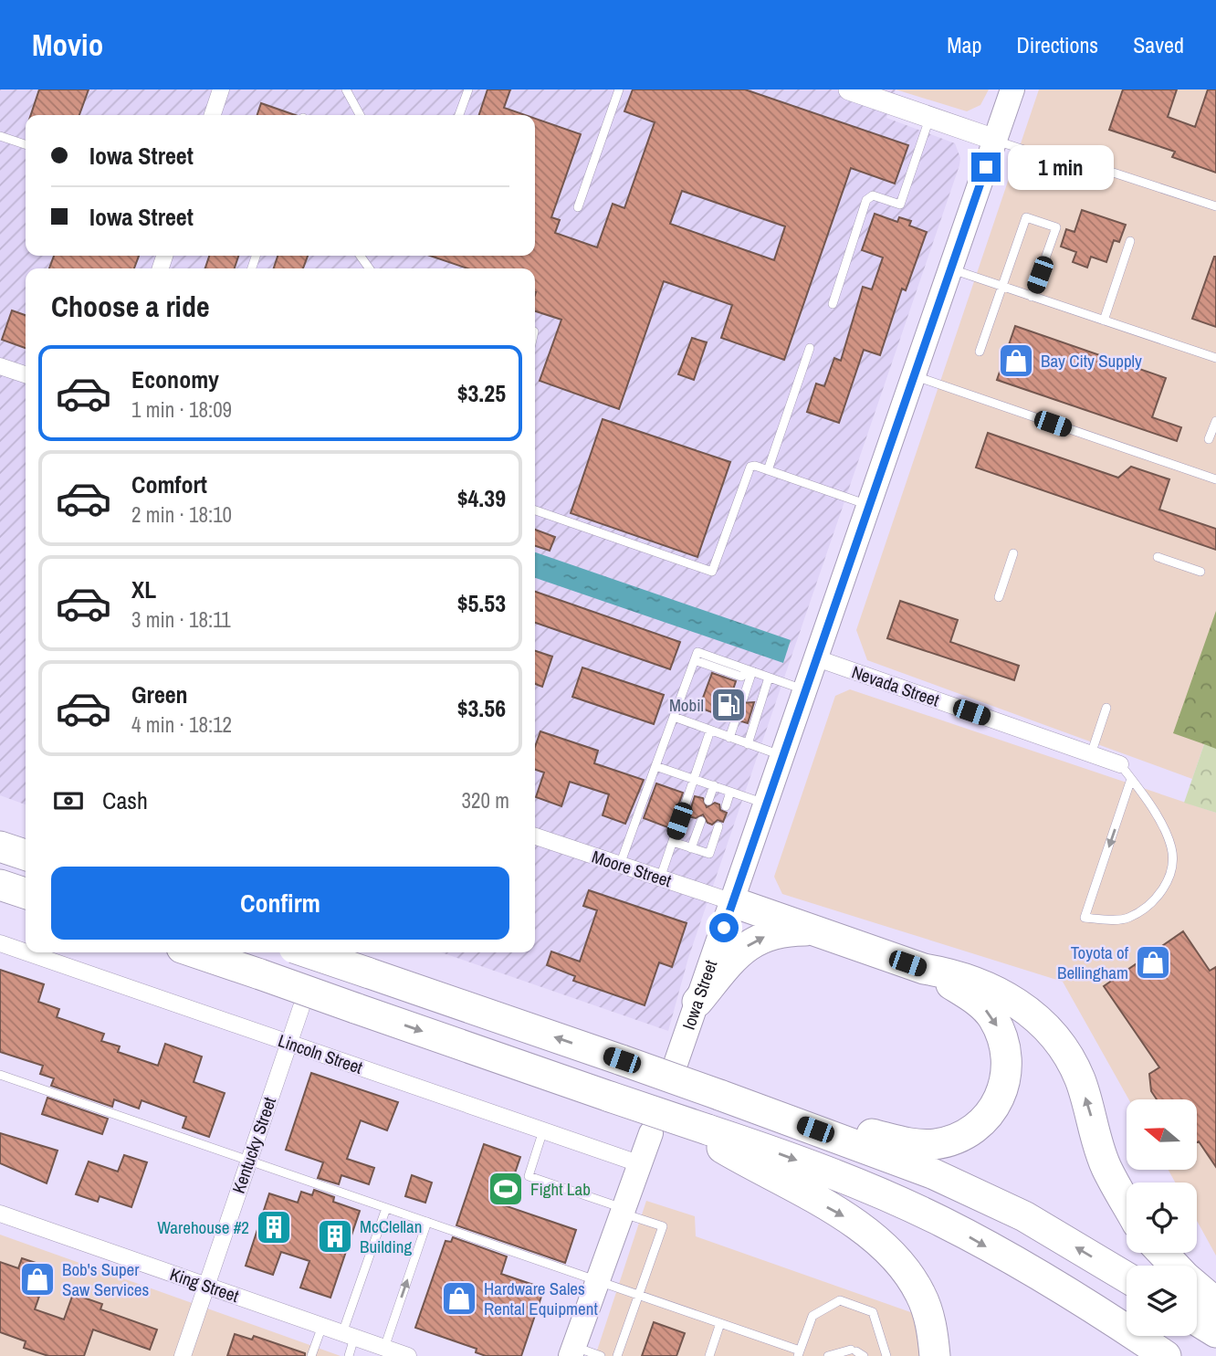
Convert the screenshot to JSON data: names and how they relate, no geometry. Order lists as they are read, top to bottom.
{
  "streets": {
    "main road": ["Iowa Street"],
    "street": [
      "Nevada Street",
      "Moore Street",
      "Lincoln Street",
      "Kentucky Street",
      "King Street"
    ]
  },
  "crossings": [
    ["Nevada Street", "Iowa Street"],
    ["Moore Street", "Iowa Street"],
    ["Lincoln Street", "Kentucky Street"],
    ["Kentucky Street", "King Street"]
  ],
  "places": {
    "shop": [
      "Bay City Supply",
      "Toyota of Bellingham",
      "Bob's Super Saw Services",
      "Hardware Sales Rental Equipment"
    ],
    "fuel station": ["Mobil"],
    "sports": ["Fight Lab"],
    "building": ["Warehouse #2", "McClellan Building"]
  },
  "north": "left",
  "page": {
    "header": "Movio",
    "nav": ["Map", "Directions", "Saved"],
    "banner": ["Iowa Street", "Iowa Street"],
    "bubble": "1 min",
    "heading": "Choose a ride",
    "list": [
      {
        "name": "Economy",
        "note": "1 min · 18:09",
        "value": "$3.25"
      },
      {
        "name": "Comfort",
        "note": "2 min · 18:10",
        "value": "$4.39"
      },
      {
        "name": "XL",
        "note": "3 min · 18:11",
        "value": "$5.53"
      },
      {
        "name": "Green",
        "note": "4 min · 18:12",
        "value": "$3.56"
      }
    ],
    "pay": ["Cash", "320 m"],
    "buttons": "Confirm"
  }
}
